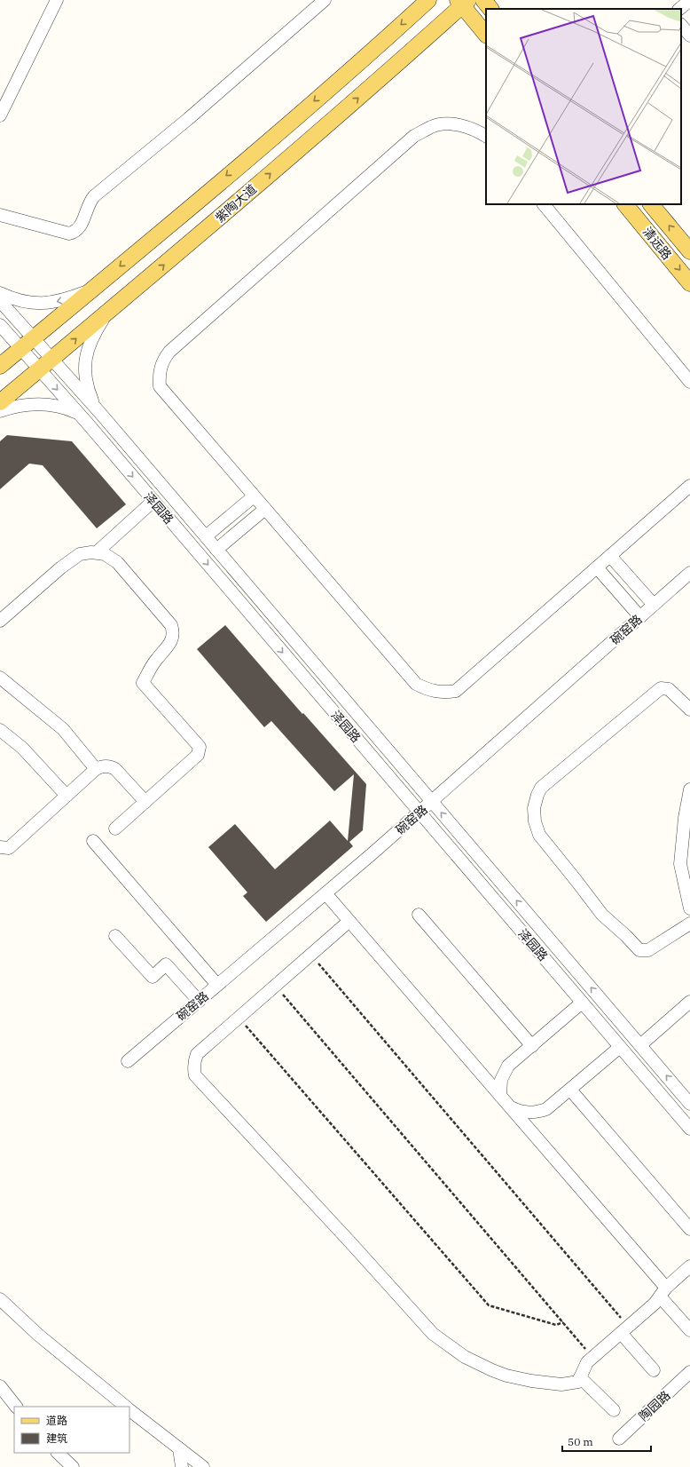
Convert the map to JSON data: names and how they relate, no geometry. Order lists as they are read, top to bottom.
{
  "streets": {
    "main road": ["紫陶大道", "清远路"],
    "street": ["泽园路", "碗窑路", "陶园路"]
  },
  "crossings": [
    ["紫陶大道", "泽园路"],
    ["泽园路", "碗窑路"]
  ],
  "legend": ["道路", "建筑"],
  "scale_bar": "50 m"
}
